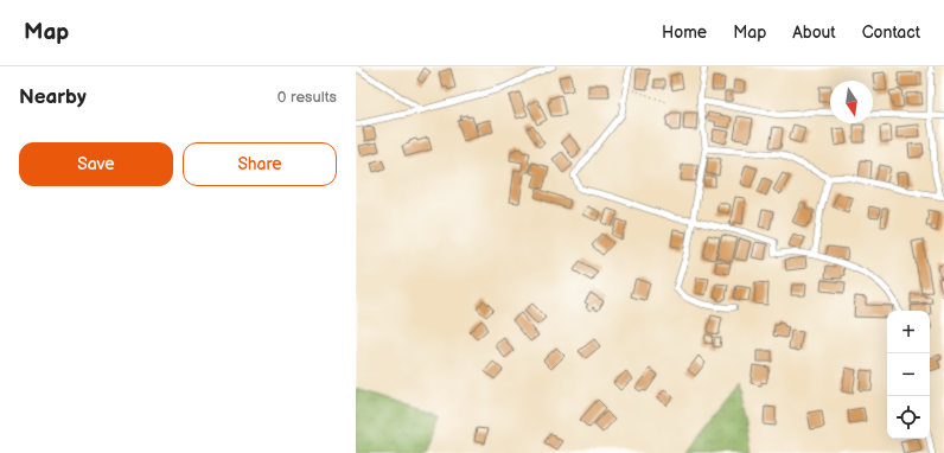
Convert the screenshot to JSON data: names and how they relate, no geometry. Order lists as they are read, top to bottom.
{
  "north": "bottom",
  "page": {
    "header": "Map",
    "nav": [
      "Home",
      "Map",
      "About",
      "Contact"
    ],
    "heading": ["Nearby", "0 results"],
    "buttons": ["Save", "Share"],
    "map_buttons": ["+", "−"]
  }
}
